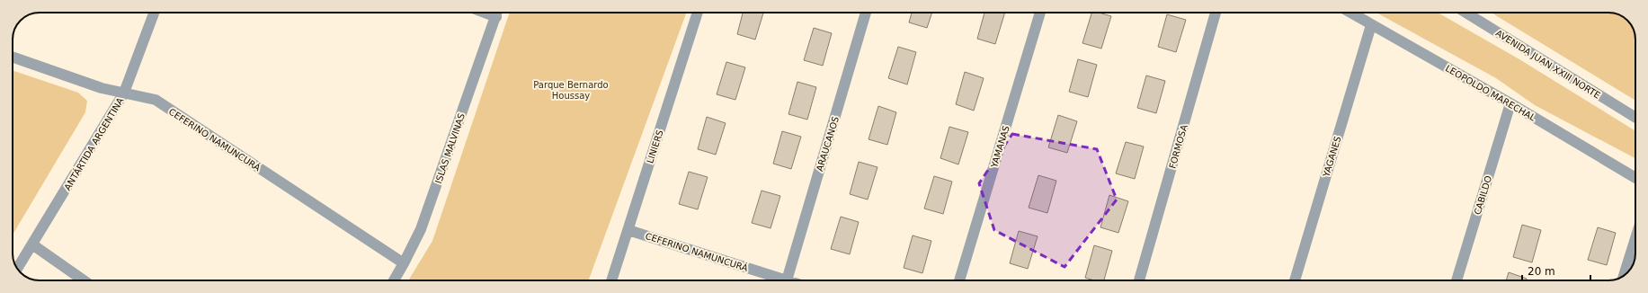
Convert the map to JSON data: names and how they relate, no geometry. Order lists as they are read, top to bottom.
{
  "streets": {
    "street": [
      "AVENIDA JUAN XXIII NORTE",
      "LEOPOLDO MARECHAL",
      "CEFERINO NAMUNCURÁ",
      "ANTÁRTIDA ARGENTINA",
      "ARAUCANOS",
      "LINIERS",
      "YAMANAS",
      "FORMOSA",
      "ISLAS MALVINAS",
      "YAGANES",
      "CABILDO"
    ]
  },
  "crossings": [
    ["LEOPOLDO MARECHAL", "YAGANES"],
    ["LEOPOLDO MARECHAL", "CABILDO"],
    ["CEFERINO NAMUNCURÁ", "ANTÁRTIDA ARGENTINA"],
    ["CEFERINO NAMUNCURÁ", "ARAUCANOS"],
    ["CEFERINO NAMUNCURÁ", "LINIERS"],
    ["CEFERINO NAMUNCURÁ", "ISLAS MALVINAS"]
  ],
  "parks": ["Parque Bernardo Houssay"],
  "scale_bar": "20 m"
}
